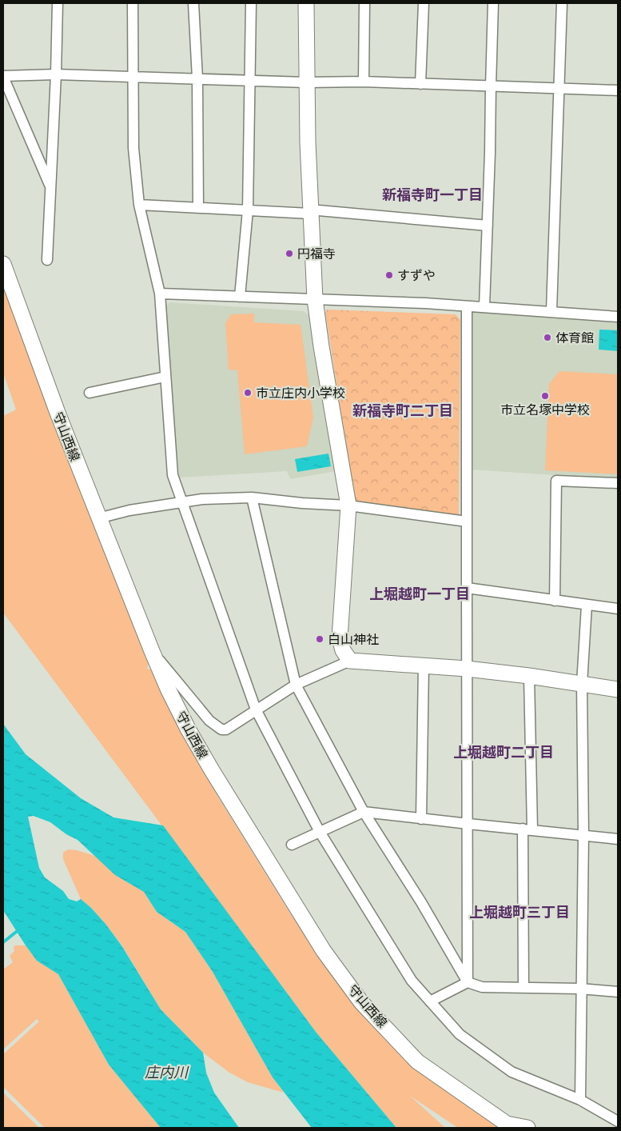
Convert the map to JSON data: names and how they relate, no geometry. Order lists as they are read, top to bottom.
{
  "streets": {
    "main road": ["守山西線"]
  },
  "districts": [
    "新福寺町一丁目",
    "新福寺町二丁目",
    "上堀越町一丁目",
    "上堀越町二丁目",
    "上堀越町三丁目"
  ],
  "water": ["庄内川"],
  "places": [
    "円福寺",
    "すずや",
    "体育館",
    "市立庄内小学校",
    "市立名塚中学校",
    "白山神社"
  ]
}
